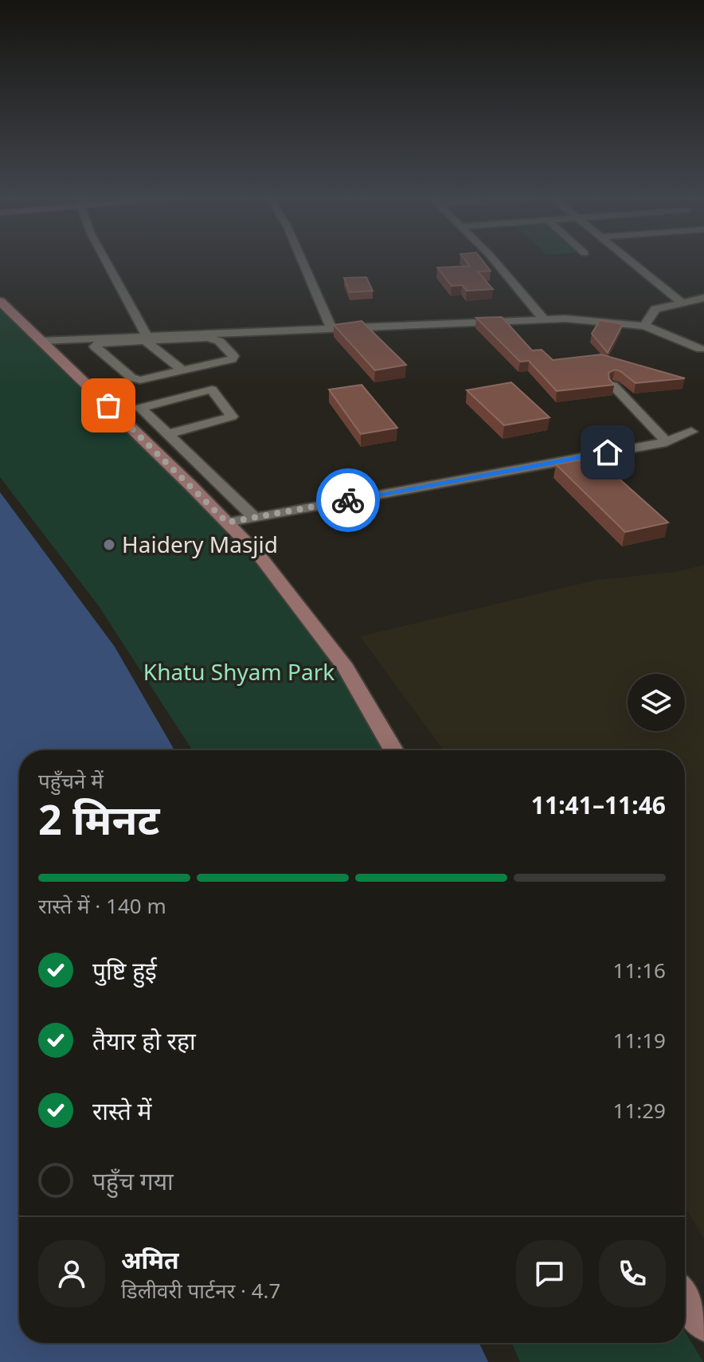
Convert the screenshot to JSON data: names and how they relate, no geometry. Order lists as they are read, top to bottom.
{
  "parks": ["Khatu Shyam Park"],
  "places": ["Haidery Masjid"],
  "page": {
    "heading": ["2 मिनट", "पहुँचने में", "11:41–11:46"],
    "panel": ["अमित", "डिलीवरी पार्टनर · 4.7"],
    "bar": "रास्ते में · 140 m",
    "list": [
      ["पुष्टि हुई", "11:16"],
      ["तैयार हो रहा", "11:19"],
      ["रास्ते में", "11:29"],
      "पहुँच गया"
    ]
  }
}
